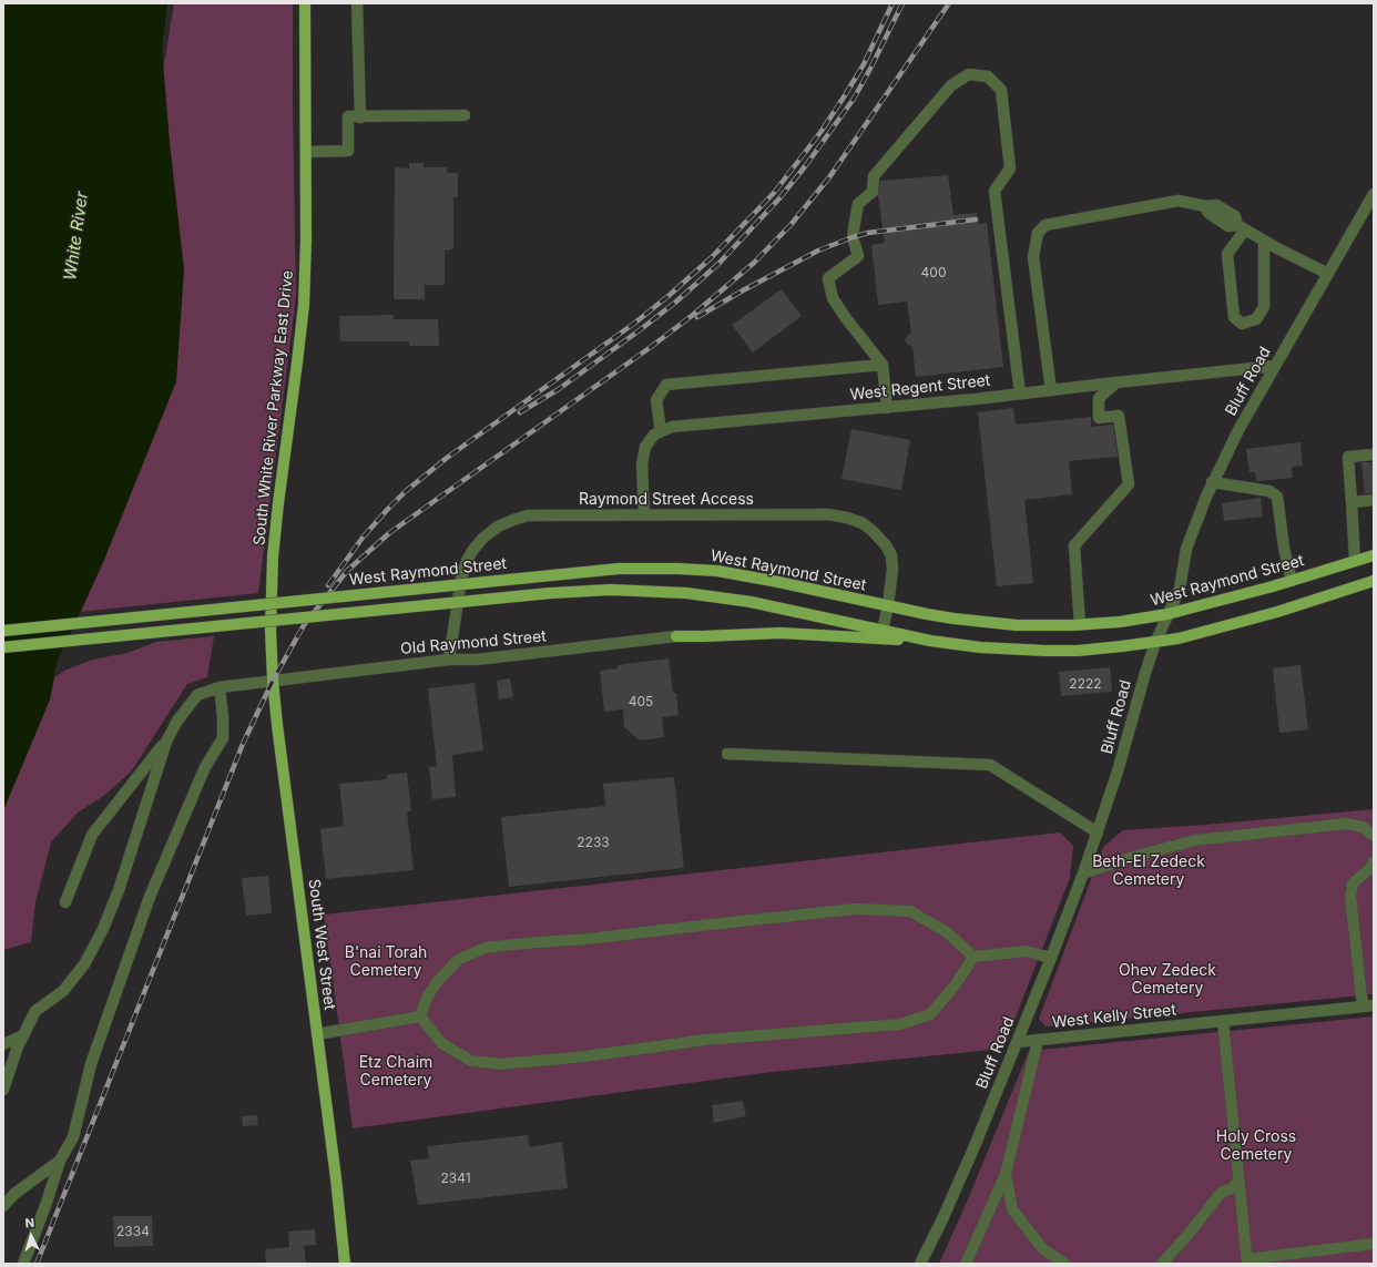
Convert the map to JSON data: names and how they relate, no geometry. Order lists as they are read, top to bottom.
{
  "streets": {
    "main road": ["South White River Parkway East Drive", "West Raymond Street", "South West Street"],
    "street": [
      "Bluff Road",
      "West Regent Street",
      "Raymond Street Access",
      "Old Raymond Street",
      "West Kelly Street"
    ]
  },
  "crossings": [
    ["Bluff Road", "West Regent Street"],
    ["Bluff Road", "West Raymond Street"],
    ["Bluff Road", "West Kelly Street"],
    ["West Regent Street", "Raymond Street Access"],
    ["South White River Parkway East Drive", "South West Street"],
    ["Raymond Street Access", "West Raymond Street"],
    ["Raymond Street Access", "Old Raymond Street"],
    ["Old Raymond Street", "South West Street"]
  ],
  "water": ["White River"],
  "parks": [
    "Beth-El Zedeck Cemetery",
    "B'nai Torah Cemetery",
    "Ohev Zedeck Cemetery",
    "Etz Chaim Cemetery",
    "Holy Cross Cemetery"
  ],
  "house_numbers": [
    "400",
    "2222",
    "405",
    "2233",
    "2341",
    "2334"
  ],
  "north": "top"
}
